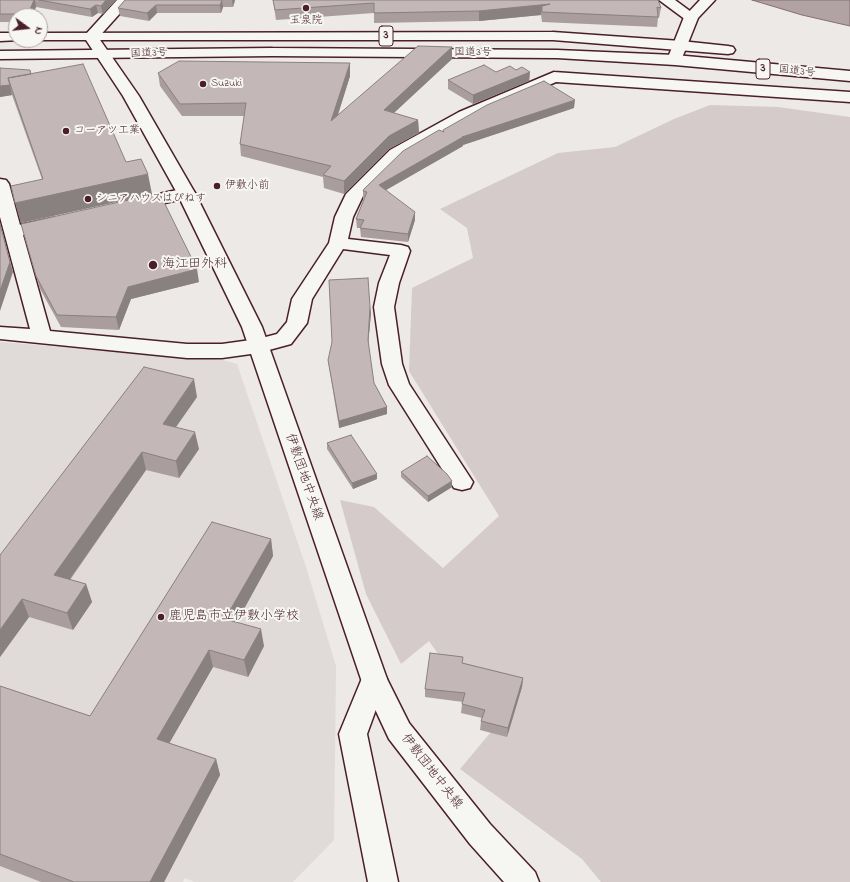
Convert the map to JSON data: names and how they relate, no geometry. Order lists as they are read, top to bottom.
{
  "streets": {
    "main road": ["3", "国道3号", "伊敷団地中央線"]
  },
  "crossings": [
    ["国道3号", "伊敷団地中央線"]
  ],
  "places": [
    "玉泉院",
    "Suzuki",
    "コーアツ工業",
    "伊敷小前",
    "シニアハウスはぴねす",
    "海江田外科",
    "鹿児島市立伊敷小学校"
  ],
  "north": "right"
}
